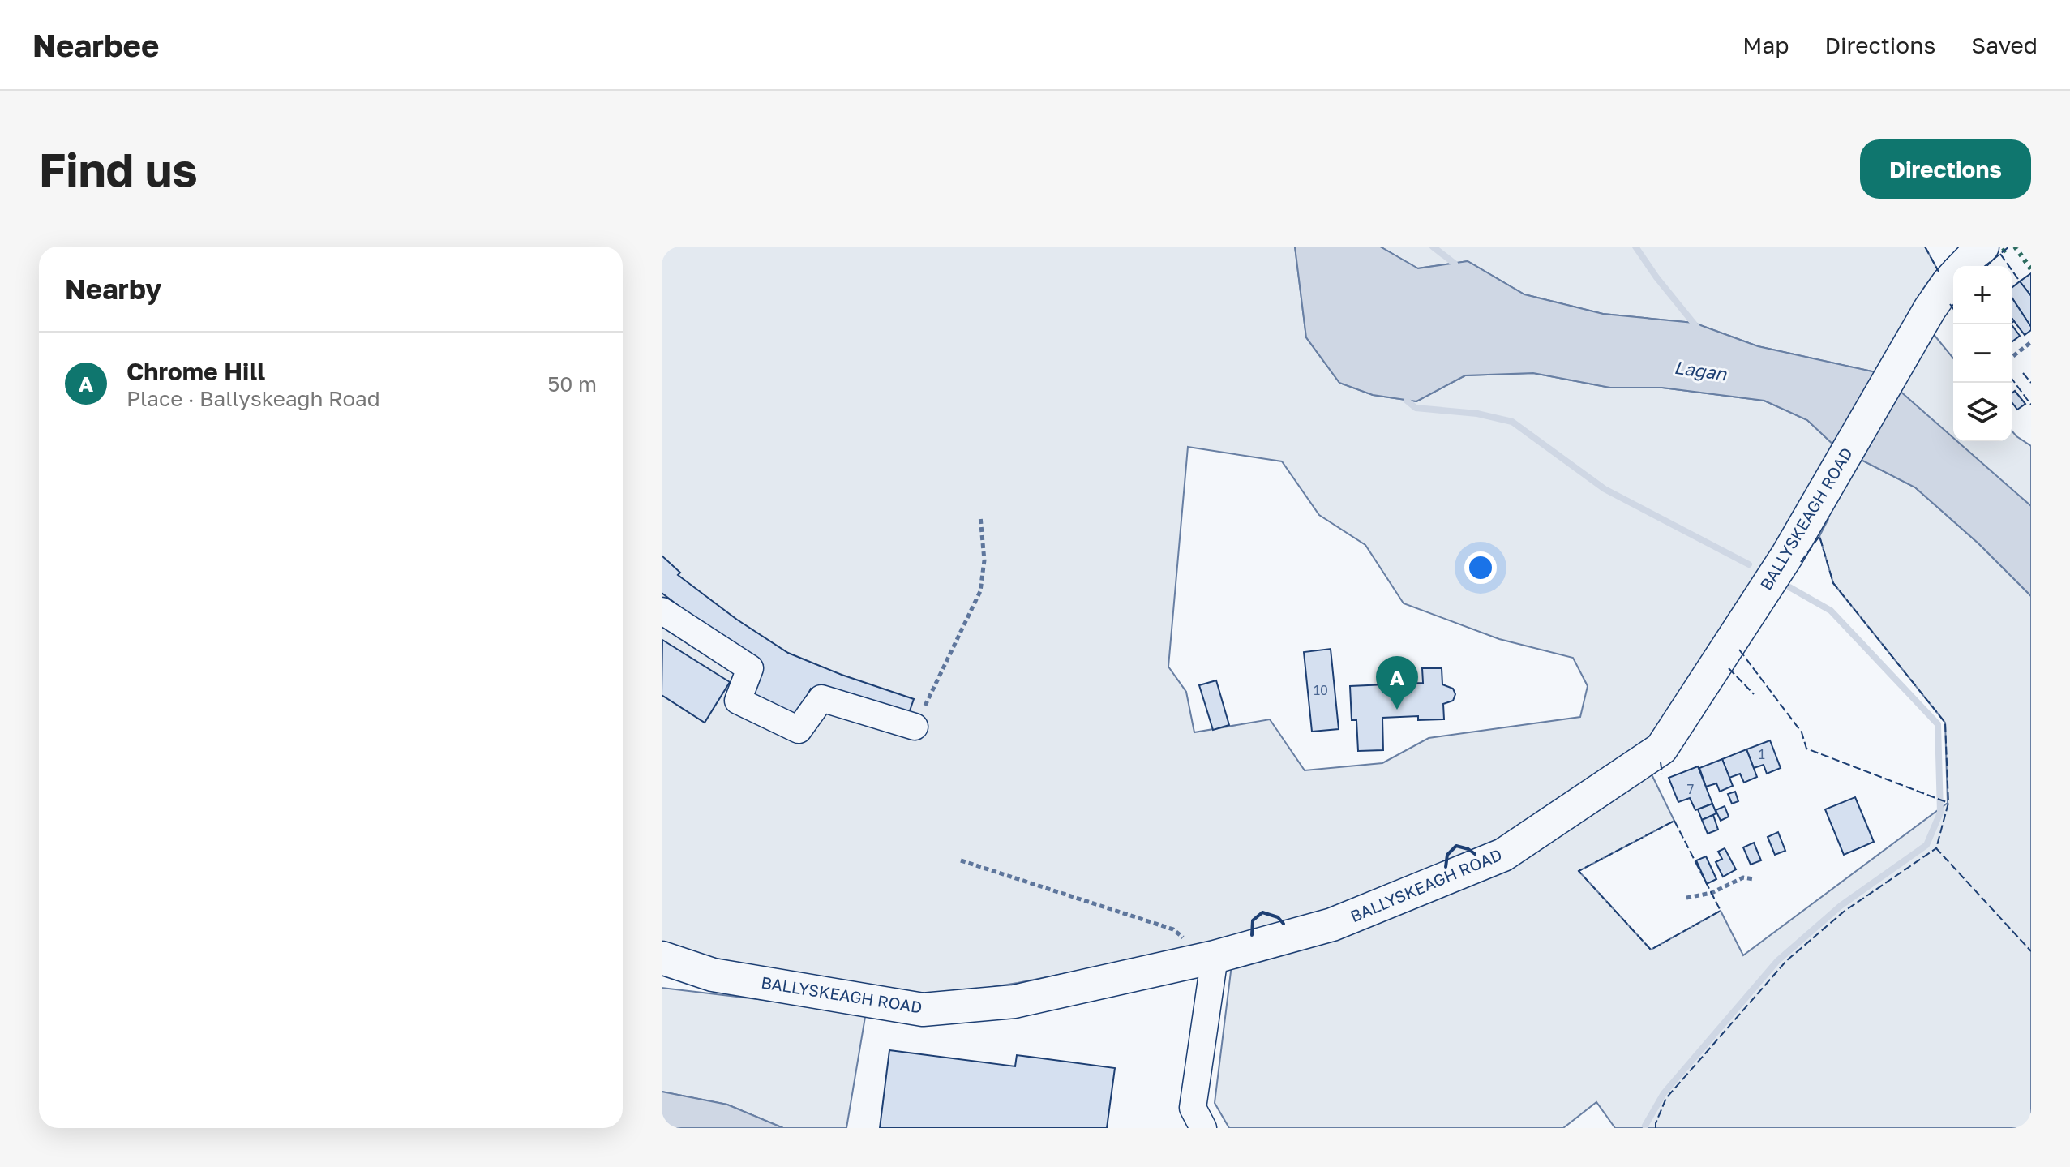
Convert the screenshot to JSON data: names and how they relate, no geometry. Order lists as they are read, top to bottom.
{
  "streets": {
    "main road": ["BALLYSKEAGH ROAD"]
  },
  "water": ["Lagan"],
  "house_numbers": ["10", "1", "7"],
  "page": {
    "header": "Nearbee",
    "nav": ["Map", "Directions", "Saved"],
    "buttons": "Directions",
    "title": "Find us",
    "heading": "Nearby",
    "map_buttons": ["+", "−"],
    "list": [
      {
        "mark": "A",
        "name": "Chrome Hill",
        "note": "Place · Ballyskeagh Road",
        "value": "50 m"
      }
    ],
    "pins": "A"
  }
}
